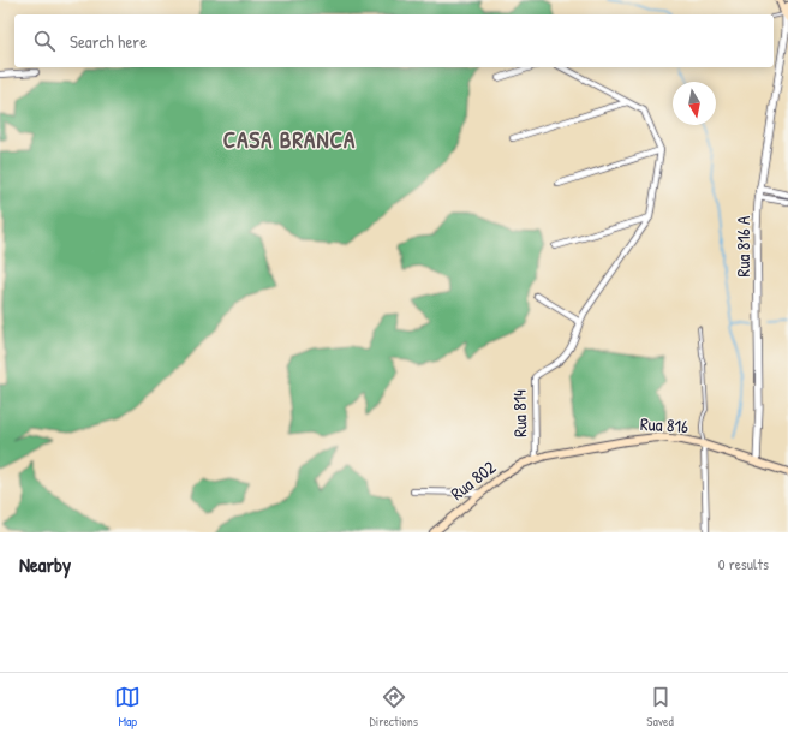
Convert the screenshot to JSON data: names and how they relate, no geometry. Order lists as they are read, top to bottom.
{
  "streets": {
    "main road": ["Rua 816", "Rua 802"],
    "street": ["Rua 816 A", "Rua 814"]
  },
  "crossings": [
    ["Rua 816 A", "Rua 816"],
    ["Rua 814", "Rua 816"],
    ["Rua 814", "Rua 802"],
    ["Rua 816", "Rua 802"]
  ],
  "districts": ["CASA BRANCA"],
  "north": "bottom",
  "page": {
    "search": "Search here",
    "heading": ["Nearby", "0 results"],
    "nav": ["Map", "Directions", "Saved"]
  }
}
